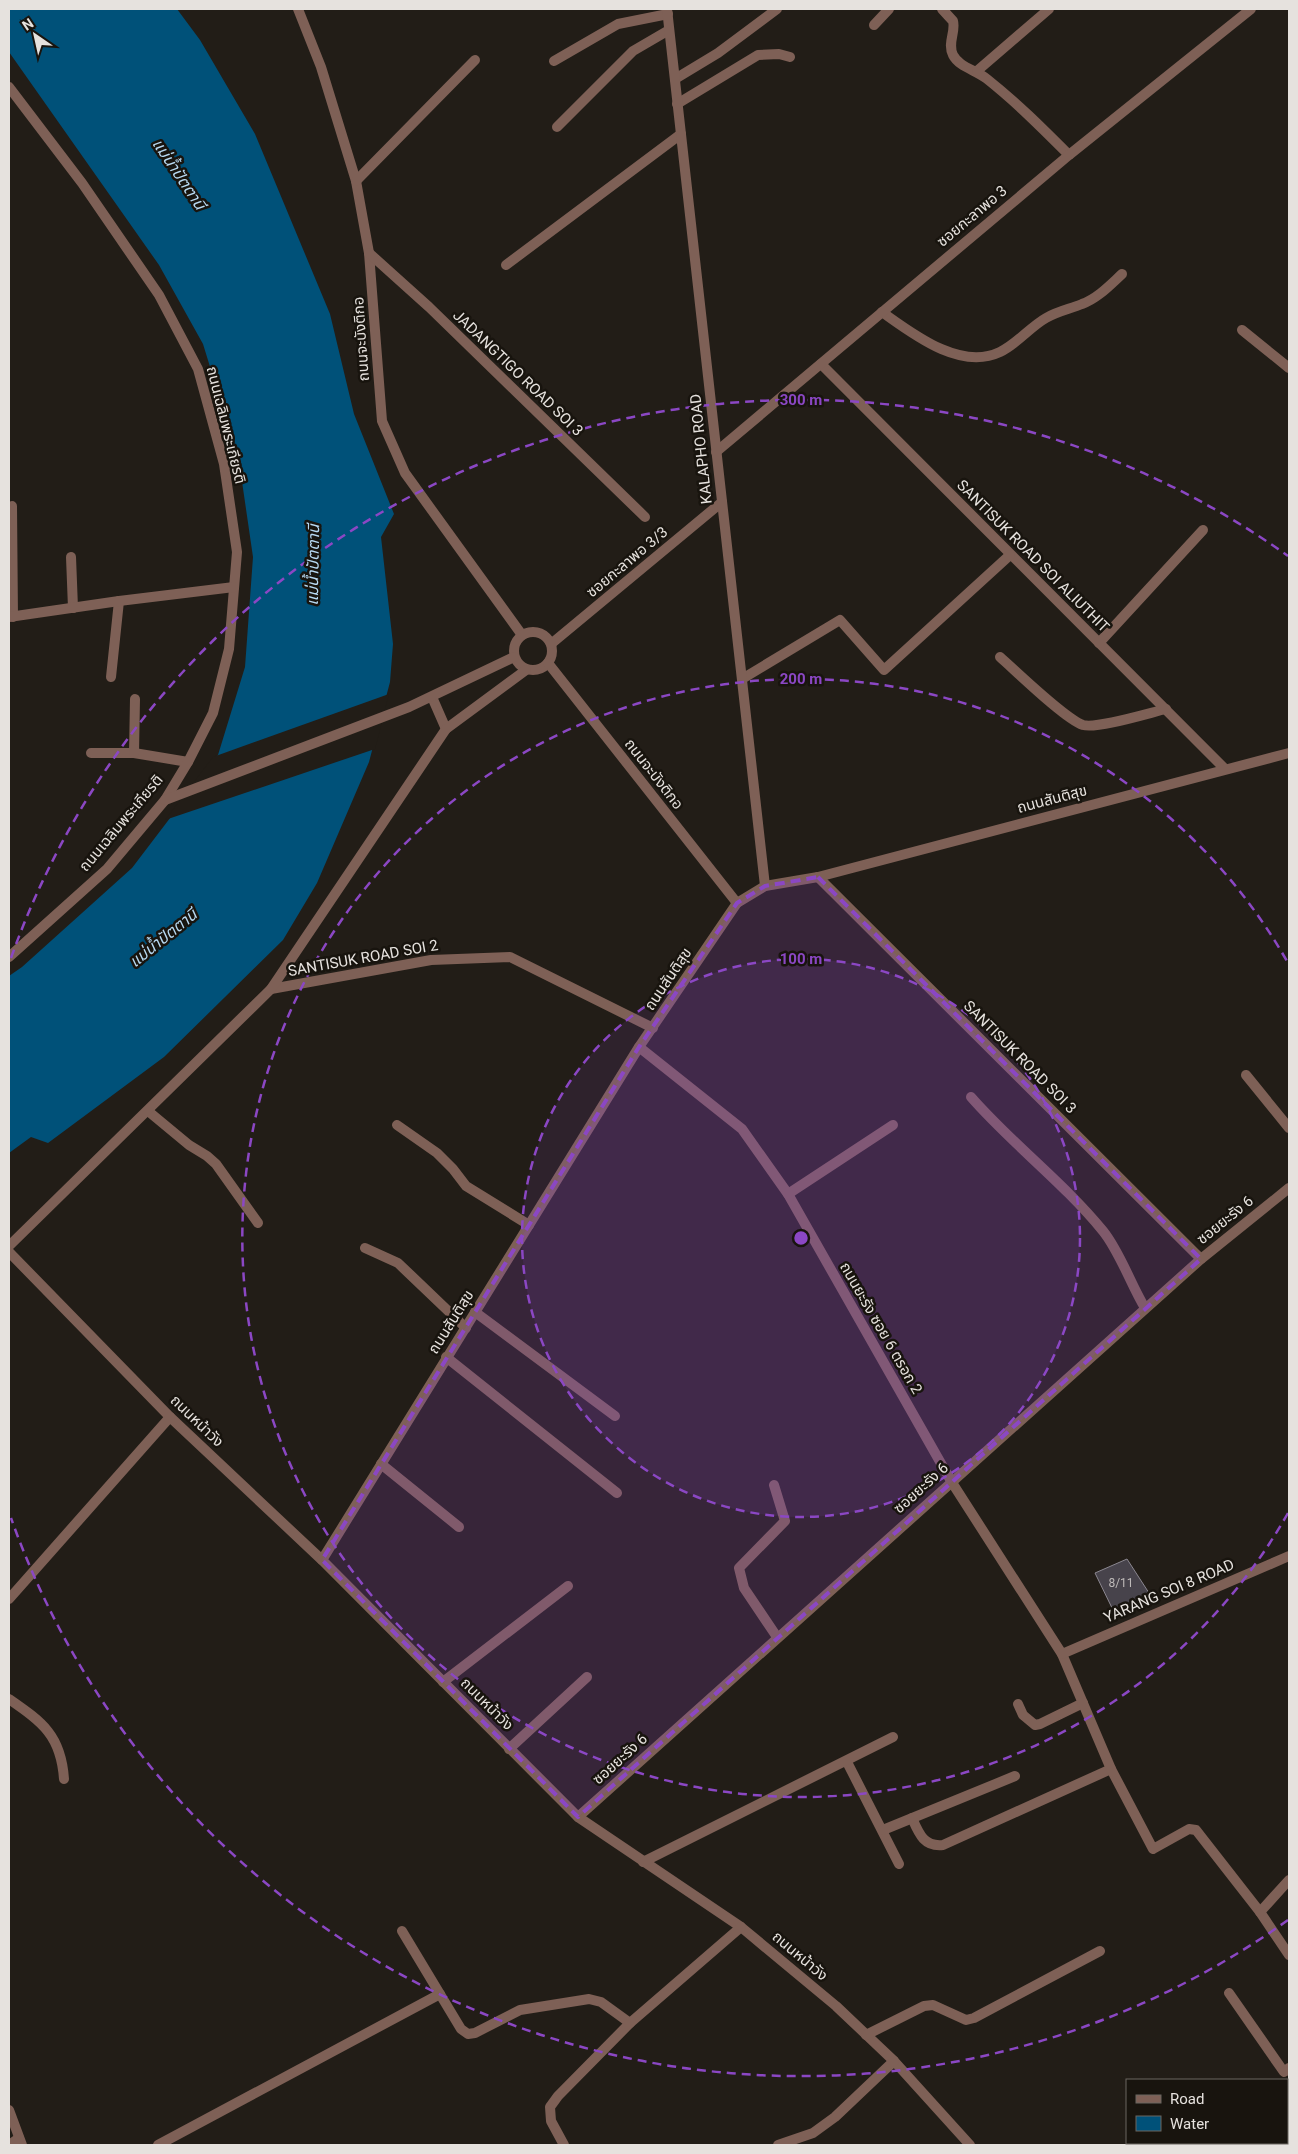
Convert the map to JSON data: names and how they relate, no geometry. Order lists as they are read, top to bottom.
{
  "streets": {
    "street": [
      "ซอยกะลาพอ 3",
      "ถนนจะบังติกอ",
      "JADANGTIGO ROAD SOI 3",
      "ถนนเฉลิมพระเกียรติ",
      "KALAPHO ROAD",
      "SANTISUK ROAD SOI ALIUTHIT",
      "ซอยกะลาพอ 3/3",
      "ถนนสันติสุข",
      "SANTISUK ROAD SOI 2",
      "SANTISUK ROAD SOI 3",
      "ซอยยะรัง 6",
      "ถนนยะรัง ซอย 6 ตรอก 2",
      "ถนนหน้าวัง",
      "YARANG SOI 8 ROAD"
    ]
  },
  "crossings": [
    ["ซอยกะลาพอ 3", "KALAPHO ROAD"],
    ["ซอยกะลาพอ 3", "SANTISUK ROAD SOI ALIUTHIT"],
    ["ถนนจะบังติกอ", "JADANGTIGO ROAD SOI 3"],
    ["ถนนจะบังติกอ", "ซอยกะลาพอ 3/3"],
    ["ถนนจะบังติกอ", "ถนนสันติสุข"],
    ["KALAPHO ROAD", "ซอยกะลาพอ 3/3"],
    ["KALAPHO ROAD", "ถนนสันติสุข"],
    ["SANTISUK ROAD SOI ALIUTHIT", "ถนนสันติสุข"],
    ["ถนนสันติสุข", "SANTISUK ROAD SOI 2"],
    ["ถนนสันติสุข", "SANTISUK ROAD SOI 3"],
    ["ถนนสันติสุข", "ถนนยะรัง ซอย 6 ตรอก 2"],
    ["ถนนสันติสุข", "ถนนหน้าวัง"],
    ["SANTISUK ROAD SOI 3", "ซอยยะรัง 6"],
    ["ซอยยะรัง 6", "ถนนยะรัง ซอย 6 ตรอก 2"],
    ["ซอยยะรัง 6", "ถนนหน้าวัง"],
    ["ถนนยะรัง ซอย 6 ตรอก 2", "YARANG SOI 8 ROAD"]
  ],
  "water": ["แม่น้ำปัตตานี"],
  "house_numbers": ["8/11"],
  "legend": ["Road", "Water"],
  "north": "top left",
  "rings": ["300 m", "200 m", "100 m"]
}
